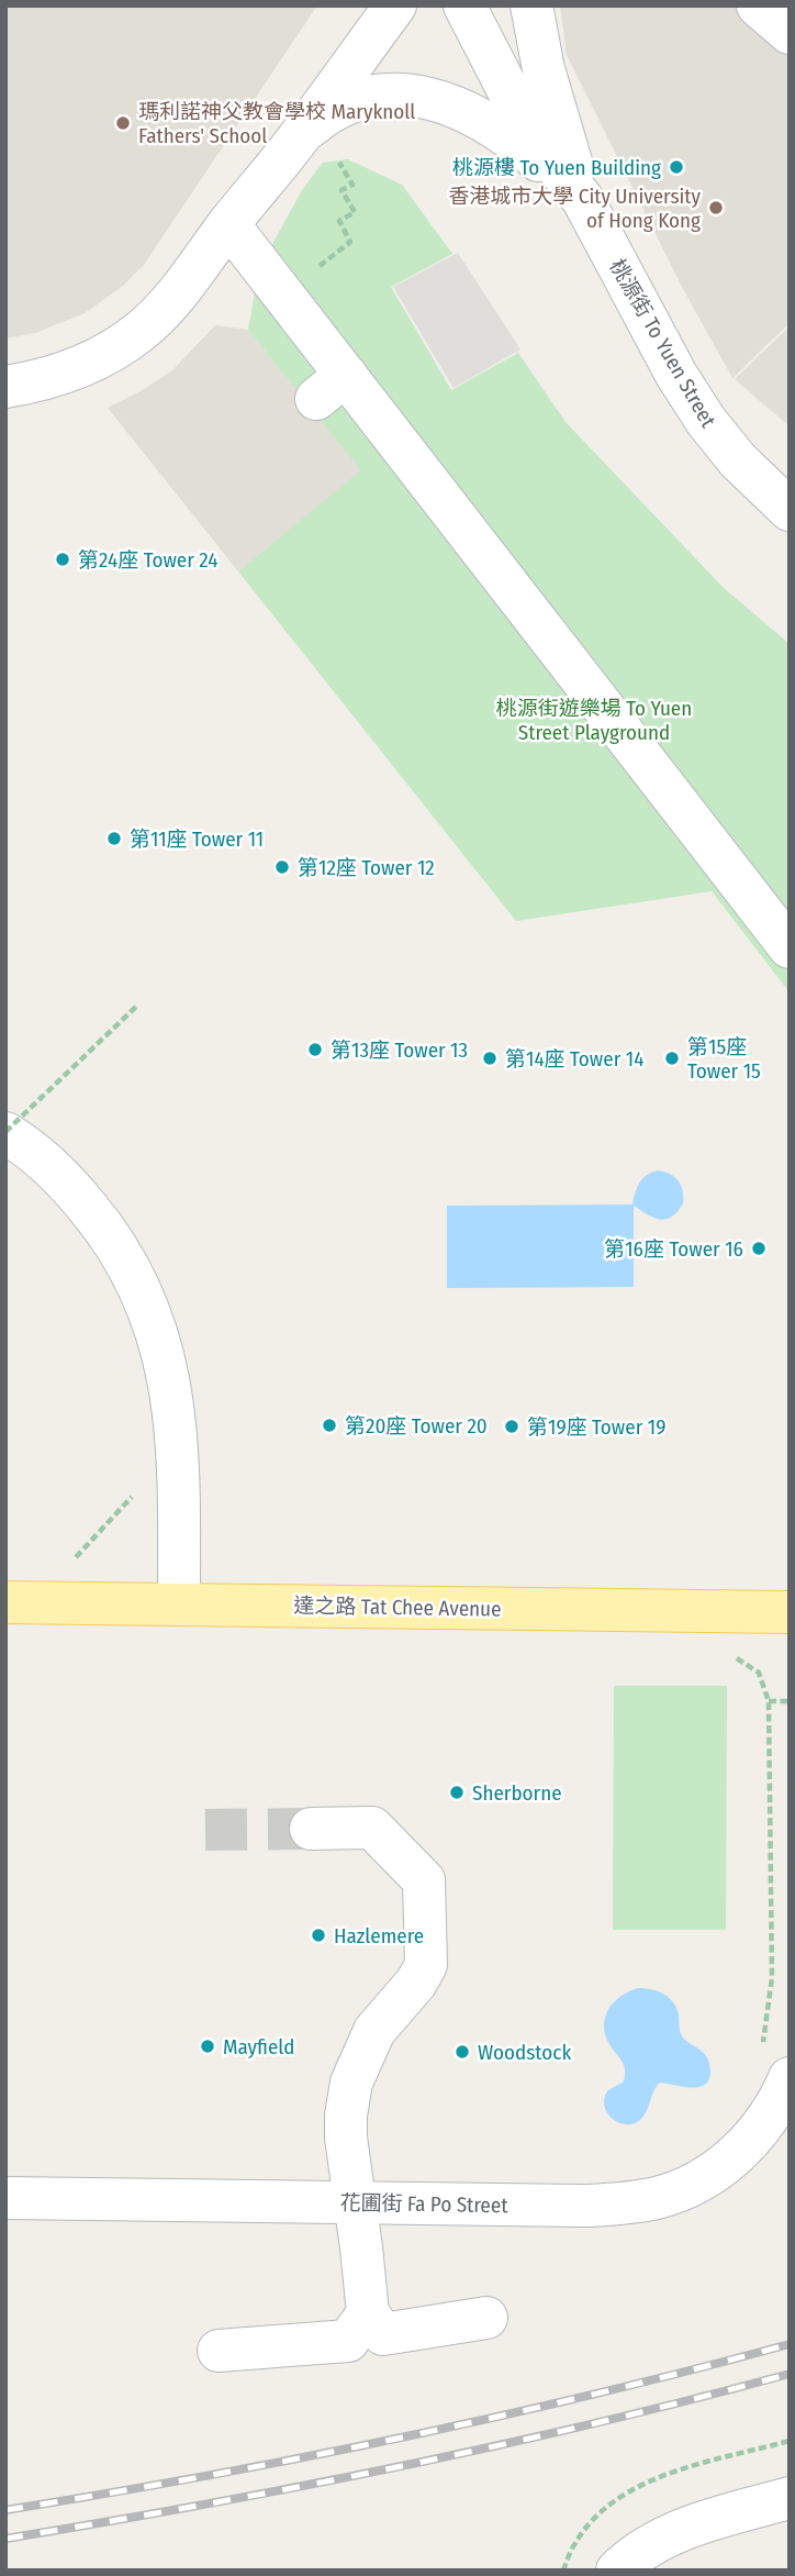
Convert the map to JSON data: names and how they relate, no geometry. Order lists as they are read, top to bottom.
{
  "streets": {
    "main road": ["達之路 Tat Chee Avenue"],
    "street": ["桃源街 To Yuen Street", "花圃街 Fa Po Street"]
  },
  "parks": ["桃源街遊樂場 To Yuen Street Playground"],
  "places": [
    "瑪利諾神父教會學校 Maryknoll Fathers' School",
    "桃源樓 To Yuen Building",
    "香港城市大學 City University of Hong Kong",
    "第24座 Tower 24",
    "第11座 Tower 11",
    "第12座 Tower 12",
    "第13座 Tower 13",
    "第14座 Tower 14",
    "第15座 Tower 15",
    "第16座 Tower 16",
    "第20座 Tower 20",
    "第19座 Tower 19",
    "Sherborne",
    "Hazlemere",
    "Mayfield",
    "Woodstock"
  ]
}
